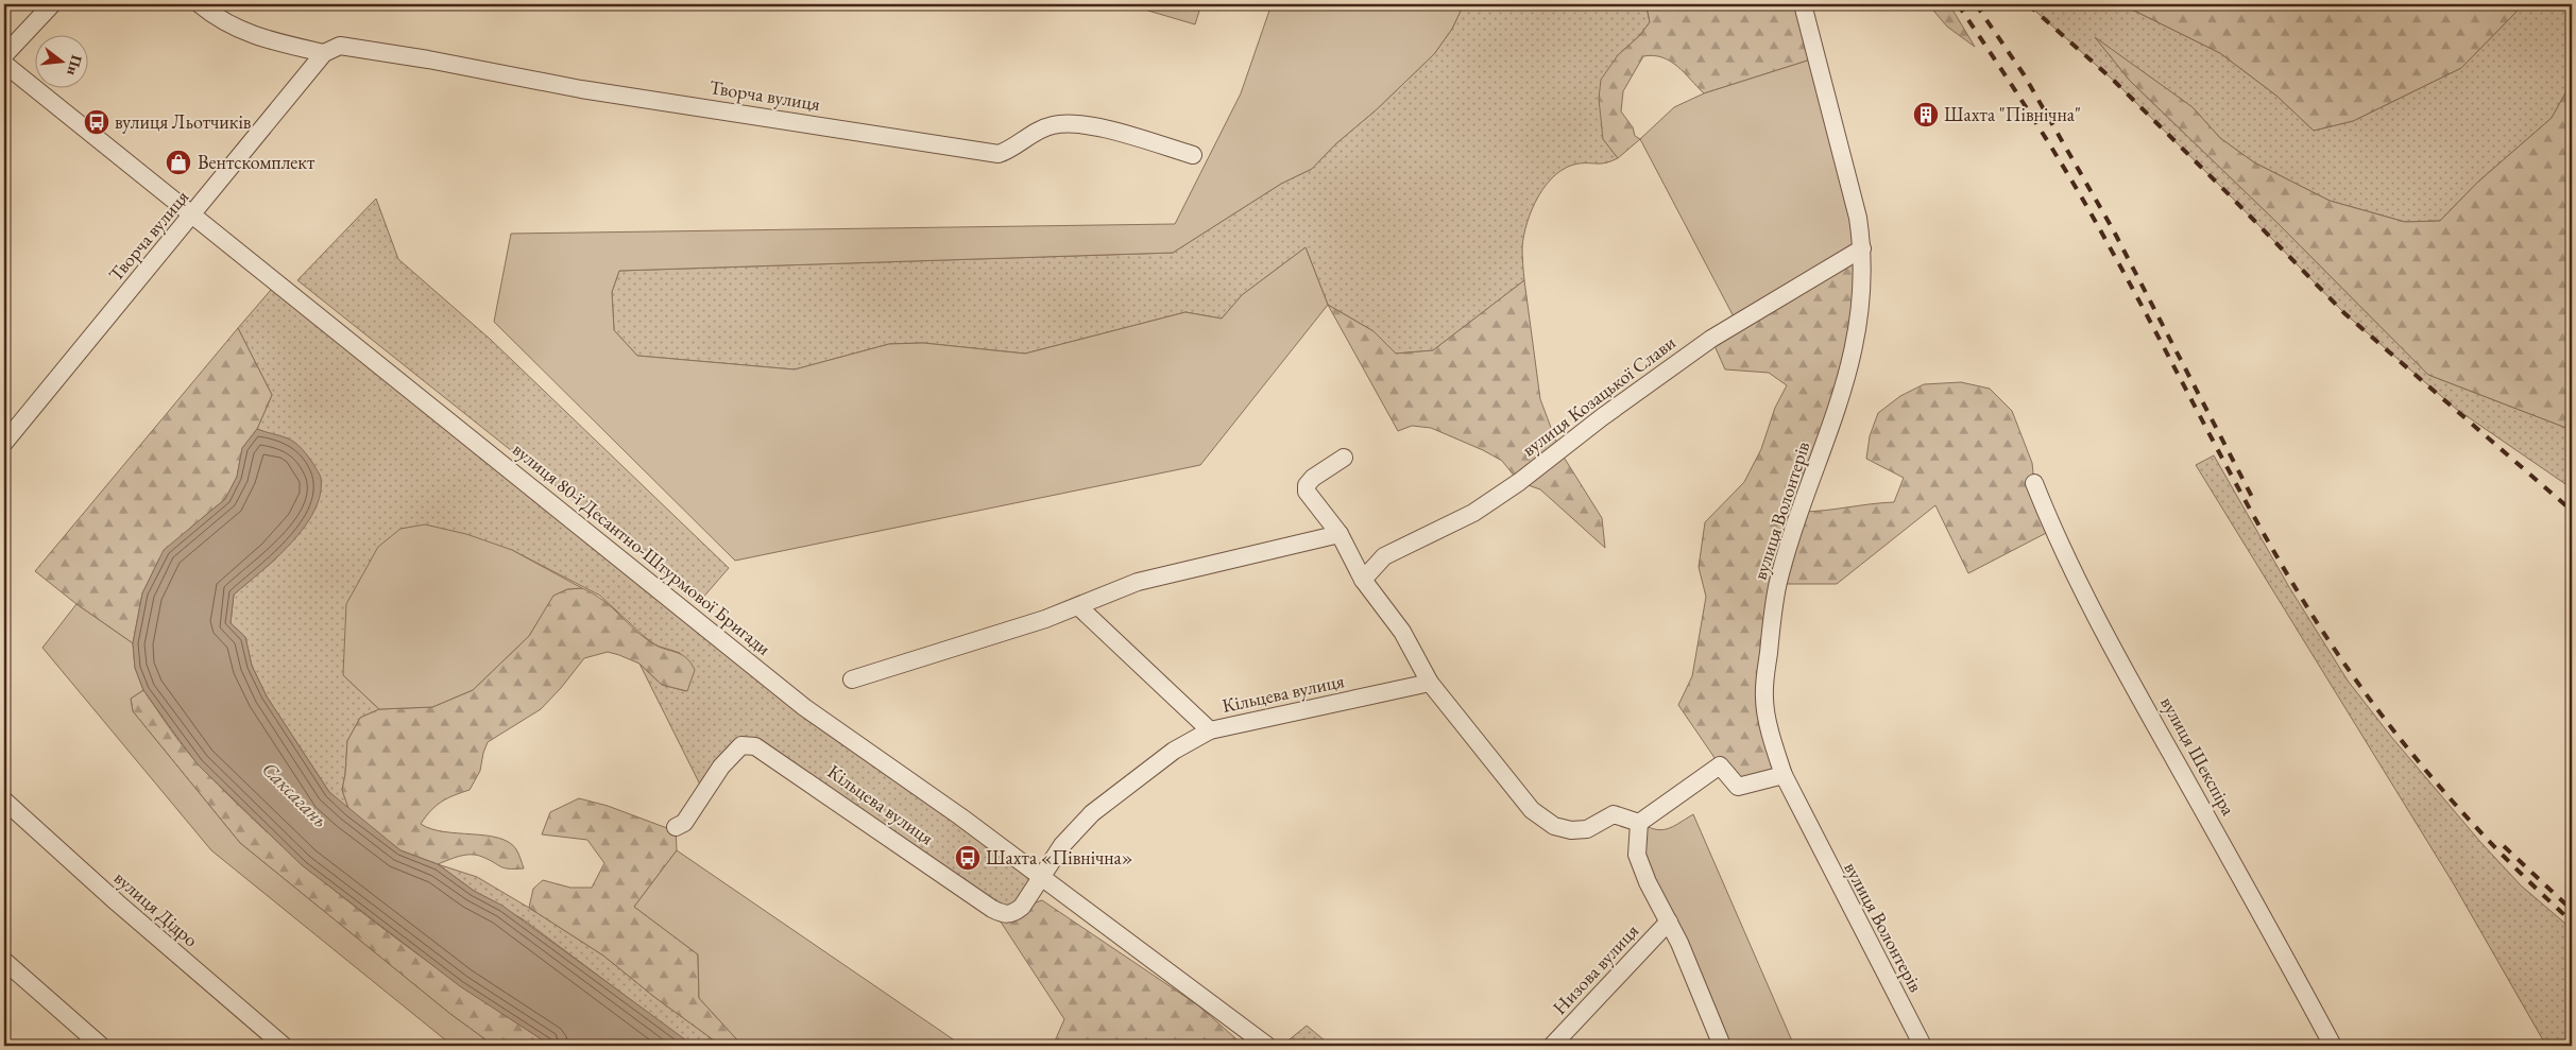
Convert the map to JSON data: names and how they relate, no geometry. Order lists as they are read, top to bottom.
{
  "streets": {
    "street": [
      "Творча вулиця",
      "вулиця Козацької Слави",
      "вулиця Волонтерів",
      "вулиця 80-ї Десантно-Штурмової Бригади",
      "Кільцева вулиця",
      "вулиця Шекспіра",
      "вулиця Дідро",
      "Низова вулиця"
    ]
  },
  "crossings": [
    ["Творча вулиця", "вулиця 80-ї Десантно-Штурмової Бригади"],
    ["вулиця Козацької Слави", "вулиця Волонтерів"],
    ["вулиця 80-ї Десантно-Штурмової Бригади", "Кільцева вулиця"]
  ],
  "water": ["Саксагань"],
  "places": {
    "building": ["Шахта \"Північна\""],
    "bus stop": ["вулиця Льотчиків", "Шахта «Північна»"],
    "shop": ["Вентскомплект"]
  },
  "north": "right"
}
